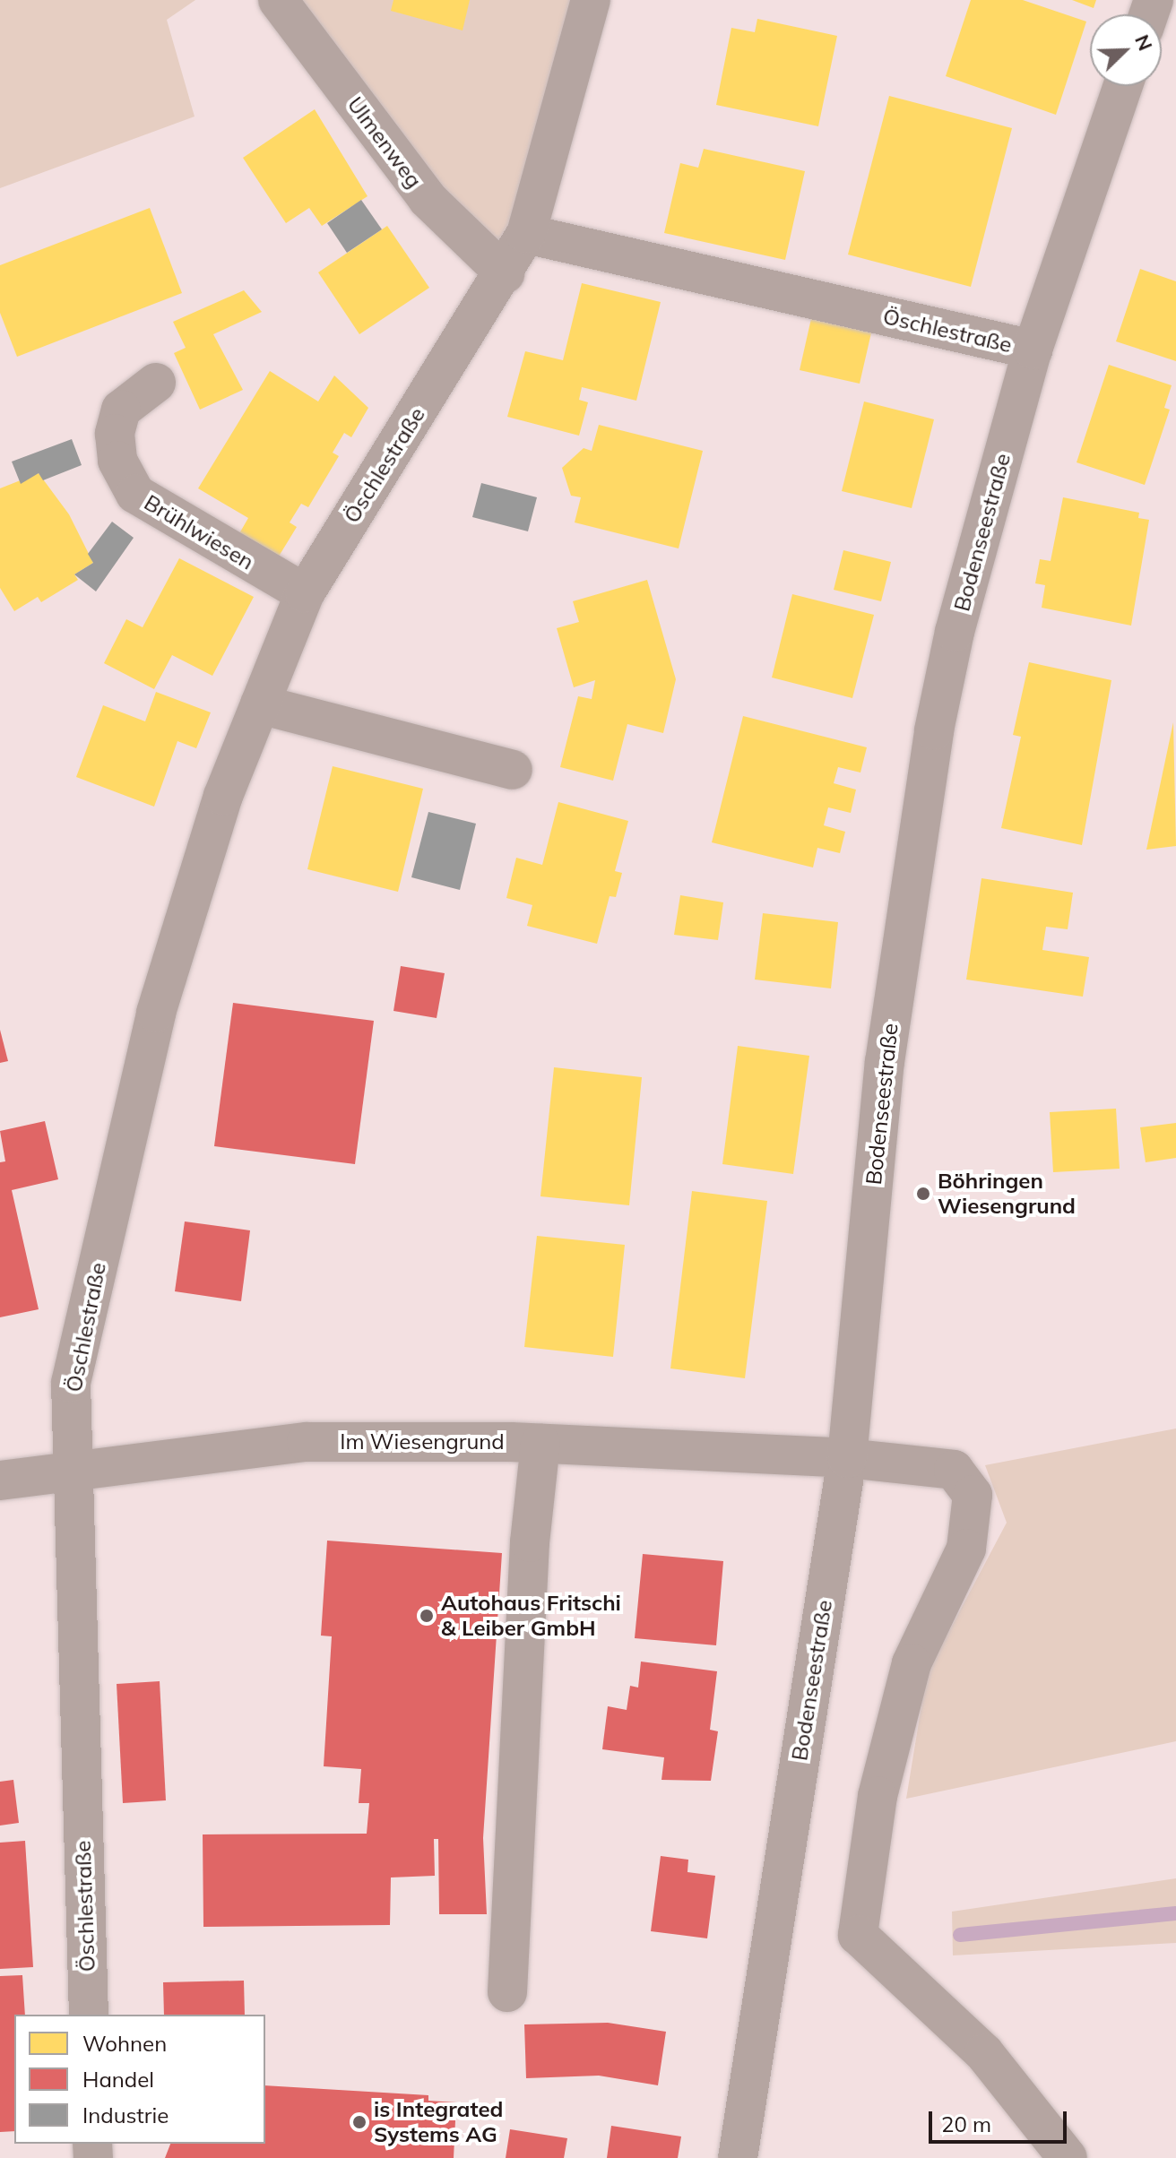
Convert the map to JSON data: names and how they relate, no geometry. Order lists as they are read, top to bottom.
{
  "streets": {
    "street": [
      "Ulmenweg",
      "Öschlestraße",
      "Brühlwiesen",
      "Bodenseestraße",
      "Im Wiesengrund"
    ]
  },
  "crossings": [
    ["Ulmenweg", "Öschlestraße"],
    ["Öschlestraße", "Brühlwiesen"],
    ["Öschlestraße", "Bodenseestraße"],
    ["Öschlestraße", "Im Wiesengrund"],
    ["Bodenseestraße", "Im Wiesengrund"]
  ],
  "places": ["Böhringen Wiesengrund", "Autohaus Fritschi & Leiber GmbH", "is Integrated Systems AG"],
  "legend": ["Wohnen", "Handel", "Industrie"],
  "scale_bar": "20 m",
  "north": "top right"
}
